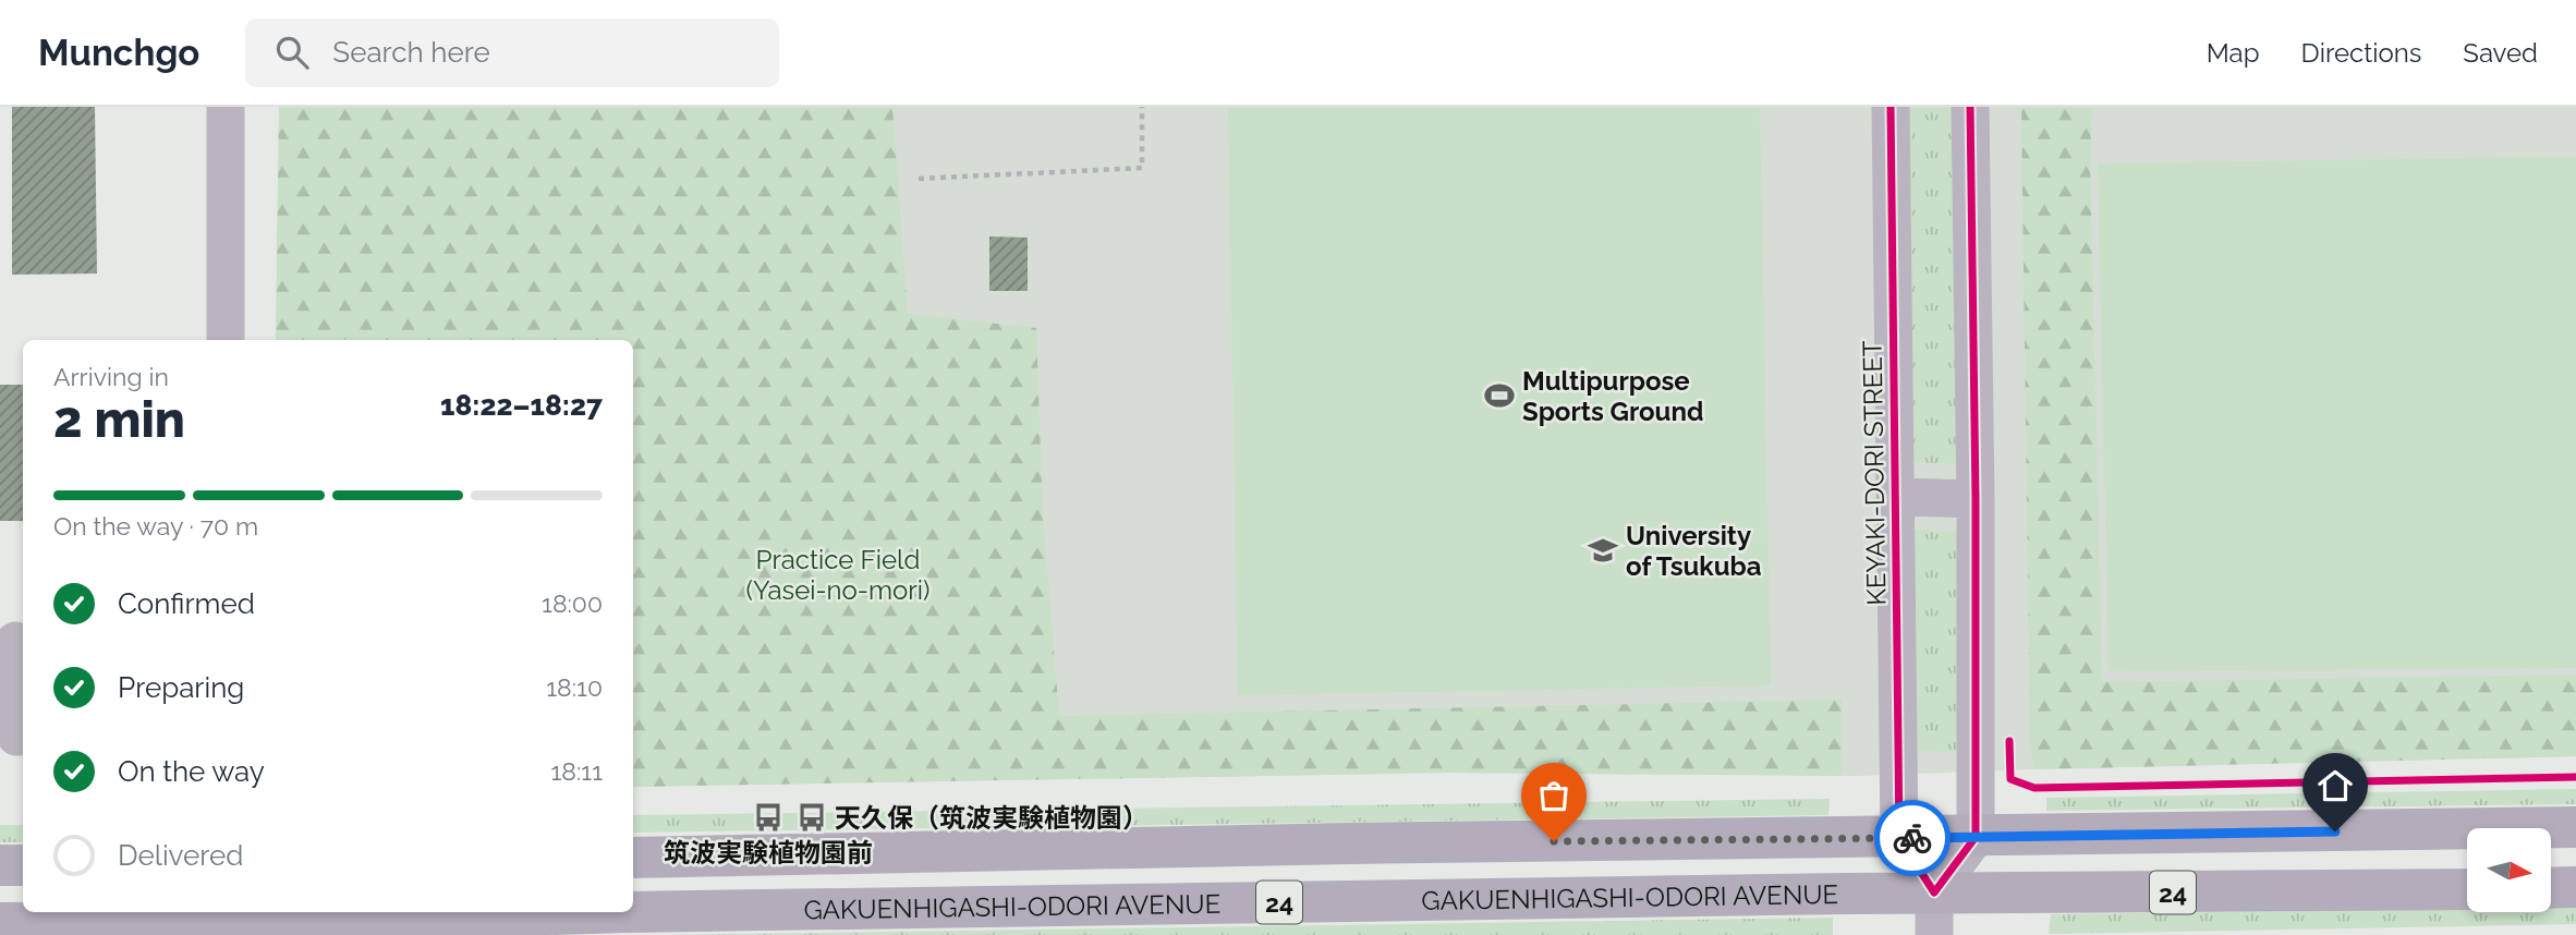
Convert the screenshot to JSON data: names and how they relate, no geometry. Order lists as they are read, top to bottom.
{
  "streets": {
    "main road": ["24", "GAKUENHIGASHI-ODORI AVENUE"],
    "street": ["KEYAKI-DORI STREET"]
  },
  "crossings": [
    ["KEYAKI-DORI STREET", "GAKUENHIGASHI-ODORI AVENUE"]
  ],
  "parks": ["Practice Field (Yasei-no-mori)"],
  "places": {
    "sports": ["Multipurpose Sports Ground"],
    "school or university": ["University of Tsukuba"],
    "bus stop": ["筑波実験植物園前", "天久保（筑波実験植物園）"]
  },
  "north": "right",
  "page": {
    "header": "Munchgo",
    "search": "Search here",
    "nav": ["Map", "Directions", "Saved"],
    "heading": ["2 min", "Arriving in", "18:22–18:27"],
    "bar": "On the way · 70 m",
    "list": [
      ["Confirmed", "18:00"],
      ["Preparing", "18:10"],
      ["On the way", "18:11"],
      "Delivered"
    ]
  }
}
